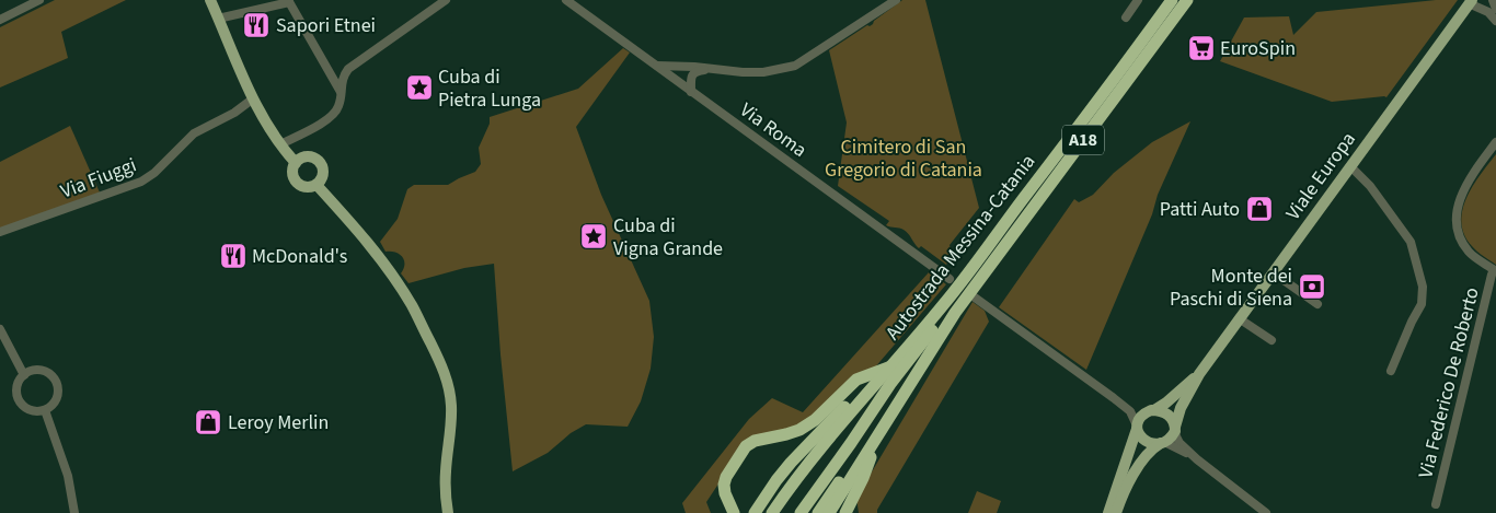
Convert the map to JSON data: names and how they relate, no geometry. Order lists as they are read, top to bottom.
{
  "streets": {
    "highway": ["A18", "Autostrada Messina-Catania"],
    "main road": ["Viale Europa"],
    "street": ["Via Roma", "Via Fiuggi", "Via Federico De Roberto"]
  },
  "parks": ["Cimitero di San Gregorio di Catania"],
  "places": {
    "restaurant": ["Sapori Etnei", "McDonald's"],
    "supermarket": ["EuroSpin"],
    "place": ["Cuba di Pietra Lunga", "Cuba di Vigna Grande"],
    "shop": ["Patti Auto", "Leroy Merlin"],
    "bank": ["Monte dei Paschi di Siena"]
  }
}
